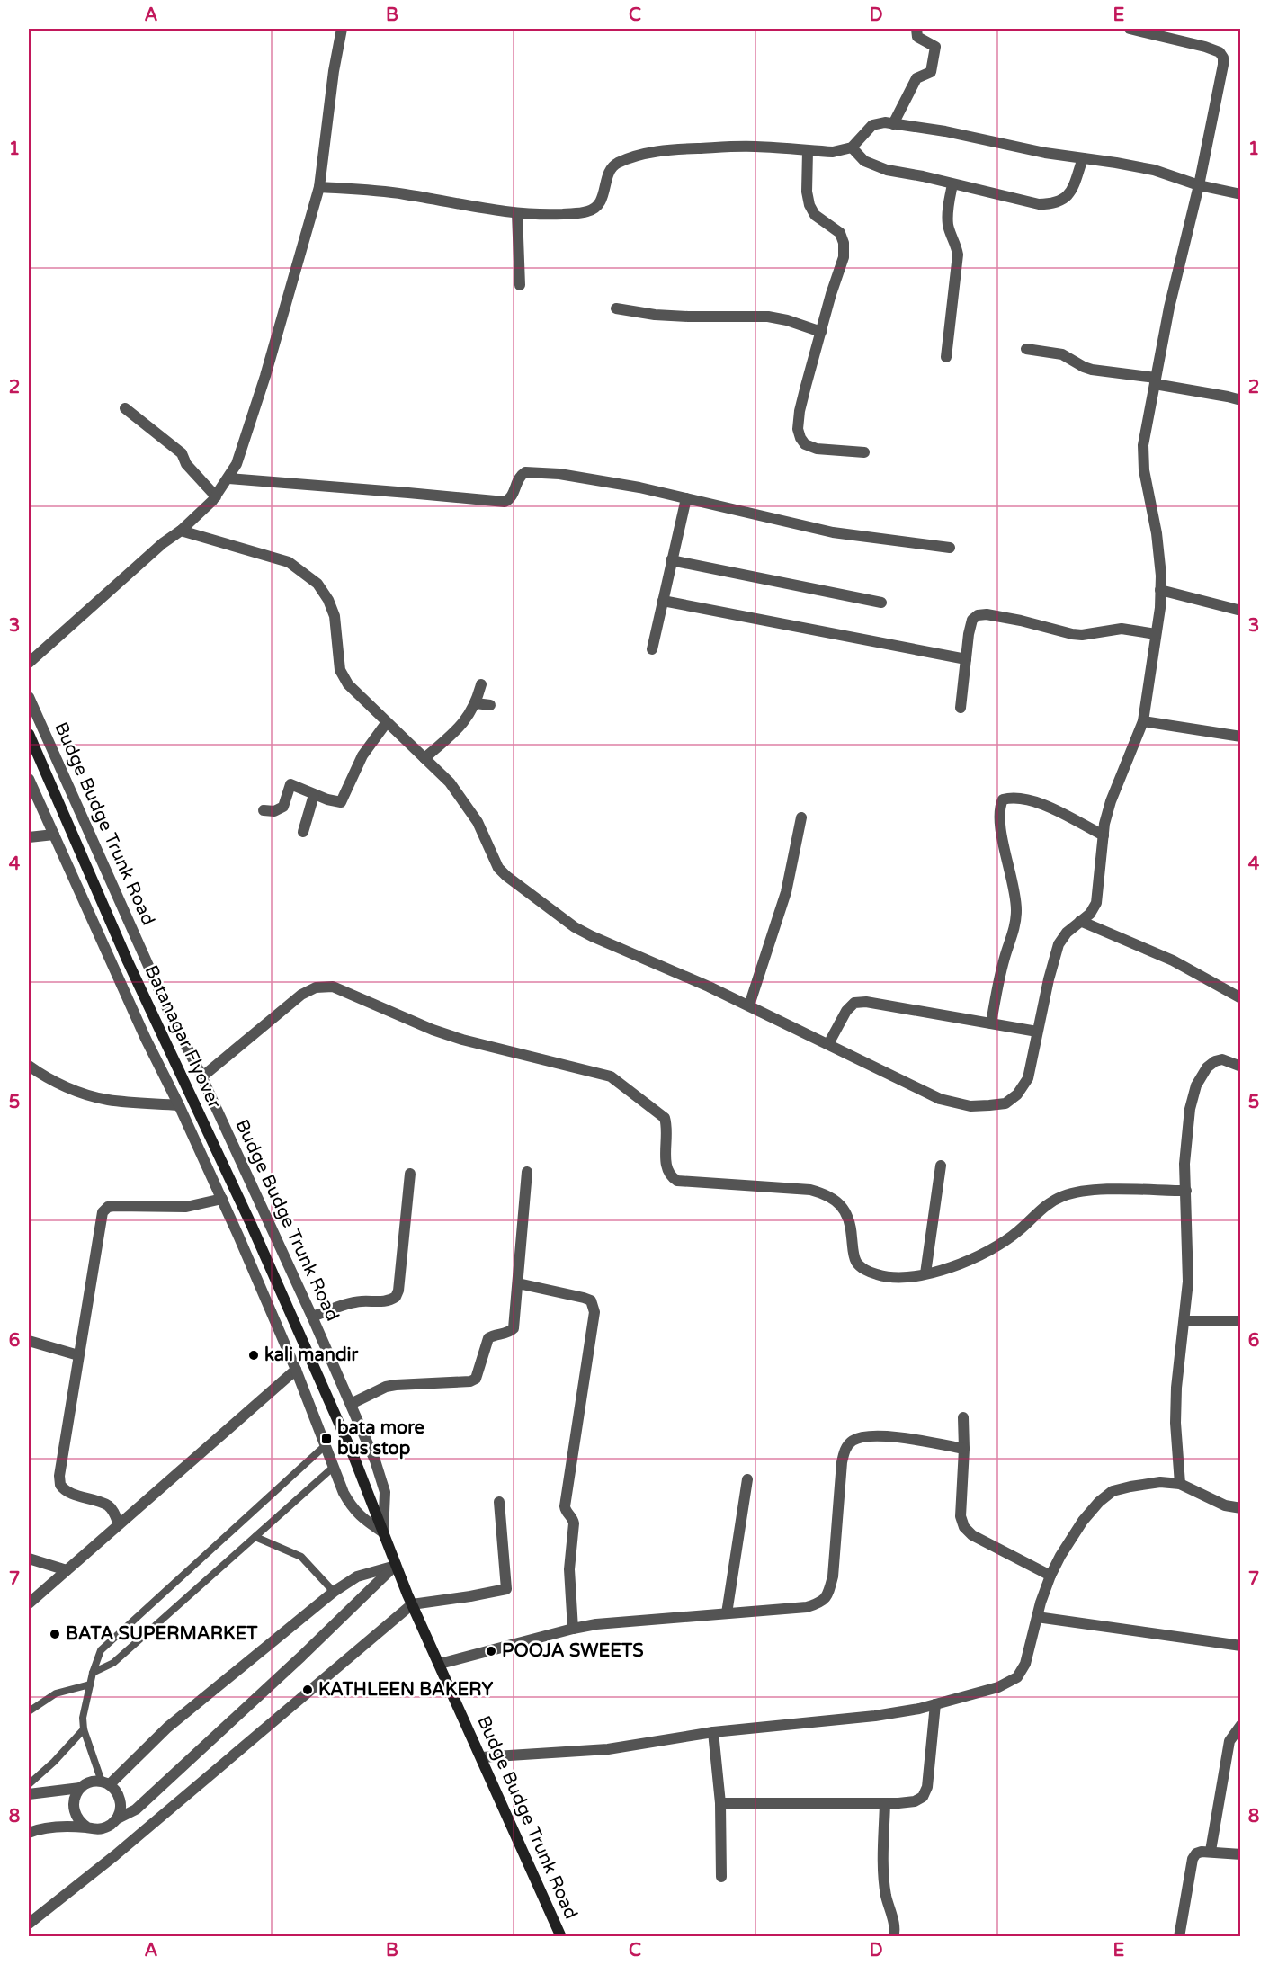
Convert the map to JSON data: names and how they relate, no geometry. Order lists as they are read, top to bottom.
{
  "streets": {
    "main road": ["Budge Budge Trunk Road", "Batanagar Flyover"]
  },
  "crossings": [
    ["Budge Budge Trunk Road", "Batanagar Flyover"]
  ],
  "places": {
    "other": [
      "kali mandir",
      "BATA SUPERMARKET",
      "POOJA SWEETS",
      "KATHLEEN BAKERY"
    ],
    "transit": ["bata more bus stop"]
  },
  "grid": {
    "columns": [
      "A",
      "B",
      "C",
      "D",
      "E"
    ],
    "rows": [
      "1",
      "2",
      "3",
      "4",
      "5",
      "6",
      "7",
      "8"
    ]
  }
}
